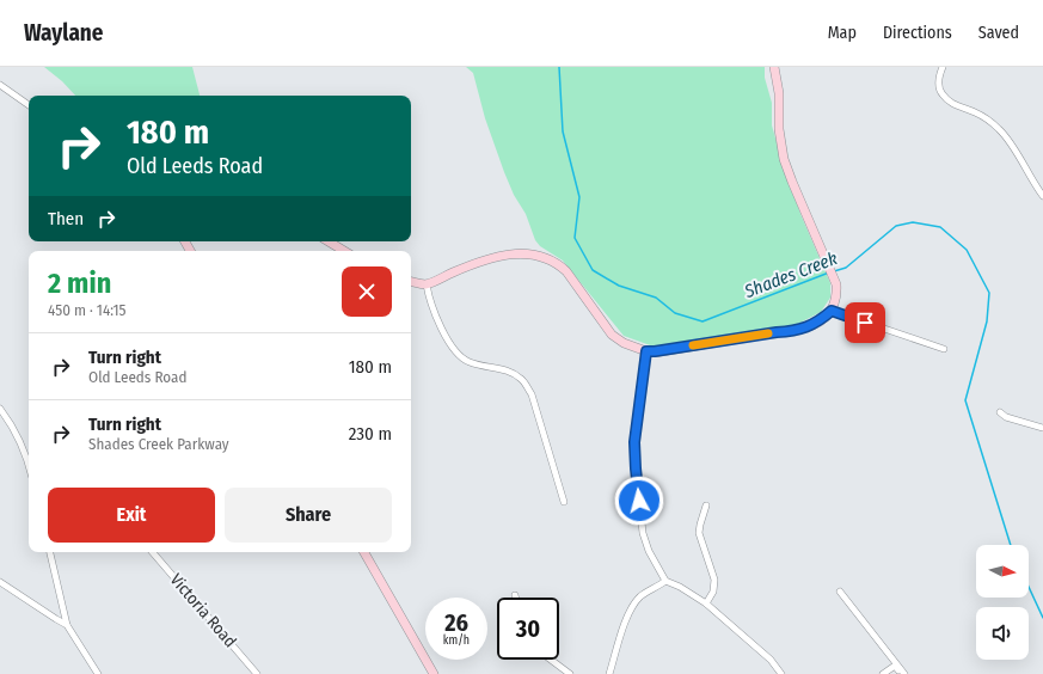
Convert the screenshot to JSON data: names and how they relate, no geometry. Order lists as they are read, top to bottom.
{
  "streets": {
    "street": ["Victoria Road"]
  },
  "water": ["Shades Creek"],
  "north": "right",
  "page": {
    "header": "Waylane",
    "nav": ["Map", "Directions", "Saved"],
    "turn": ["180 m", "Old Leeds Road"],
    "then": "Then",
    "heading": ["2 min", "450 m · 14:15"],
    "list": [
      {
        "name": "Turn right",
        "note": "Old Leeds Road",
        "value": "180 m"
      },
      {
        "name": "Turn right",
        "note": "Shades Creek Parkway",
        "value": "230 m"
      }
    ],
    "buttons": ["Exit", "Share"],
    "speed": "26 km/h",
    "limit": "30"
  }
}
